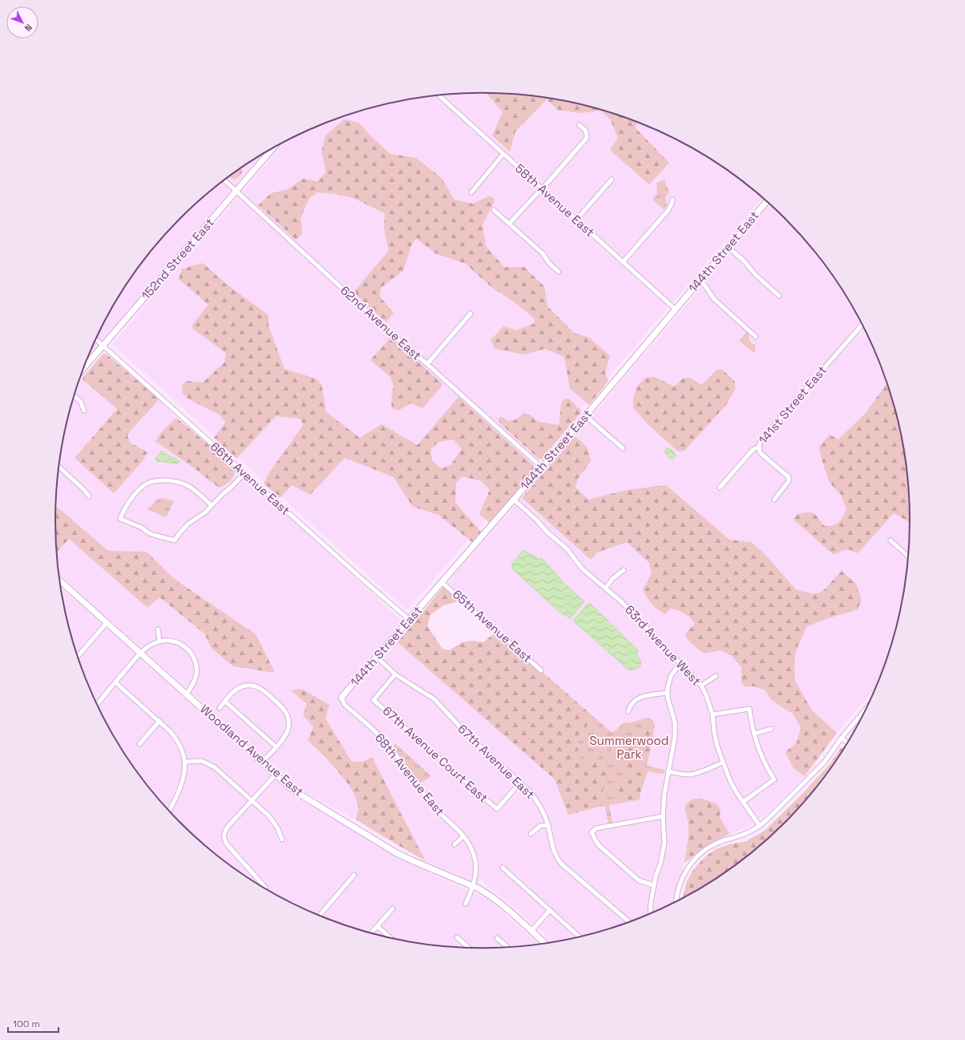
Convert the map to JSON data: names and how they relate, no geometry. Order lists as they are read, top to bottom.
{
  "streets": {
    "street": [
      "58th Avenue East",
      "144th Street East",
      "152nd Street East",
      "62nd Avenue East",
      "141st Street East",
      "66th Avenue East",
      "65th Avenue East",
      "63rd Avenue West",
      "Woodland Avenue East",
      "67th Avenue Court East",
      "67th Avenue East",
      "68th Avenue East"
    ]
  },
  "crossings": [
    ["58th Avenue East", "144th Street East"],
    ["144th Street East", "62nd Avenue East"],
    ["144th Street East", "66th Avenue East"],
    ["144th Street East", "65th Avenue East"],
    ["144th Street East", "63rd Avenue West"],
    ["144th Street East", "67th Avenue East"],
    ["144th Street East", "68th Avenue East"],
    ["152nd Street East", "62nd Avenue East"],
    ["152nd Street East", "66th Avenue East"],
    ["Woodland Avenue East", "68th Avenue East"],
    ["67th Avenue Court East", "67th Avenue East"]
  ],
  "parks": ["Summerwood Park"],
  "scale_bar": "100 m",
  "north": "bottom right"
}
